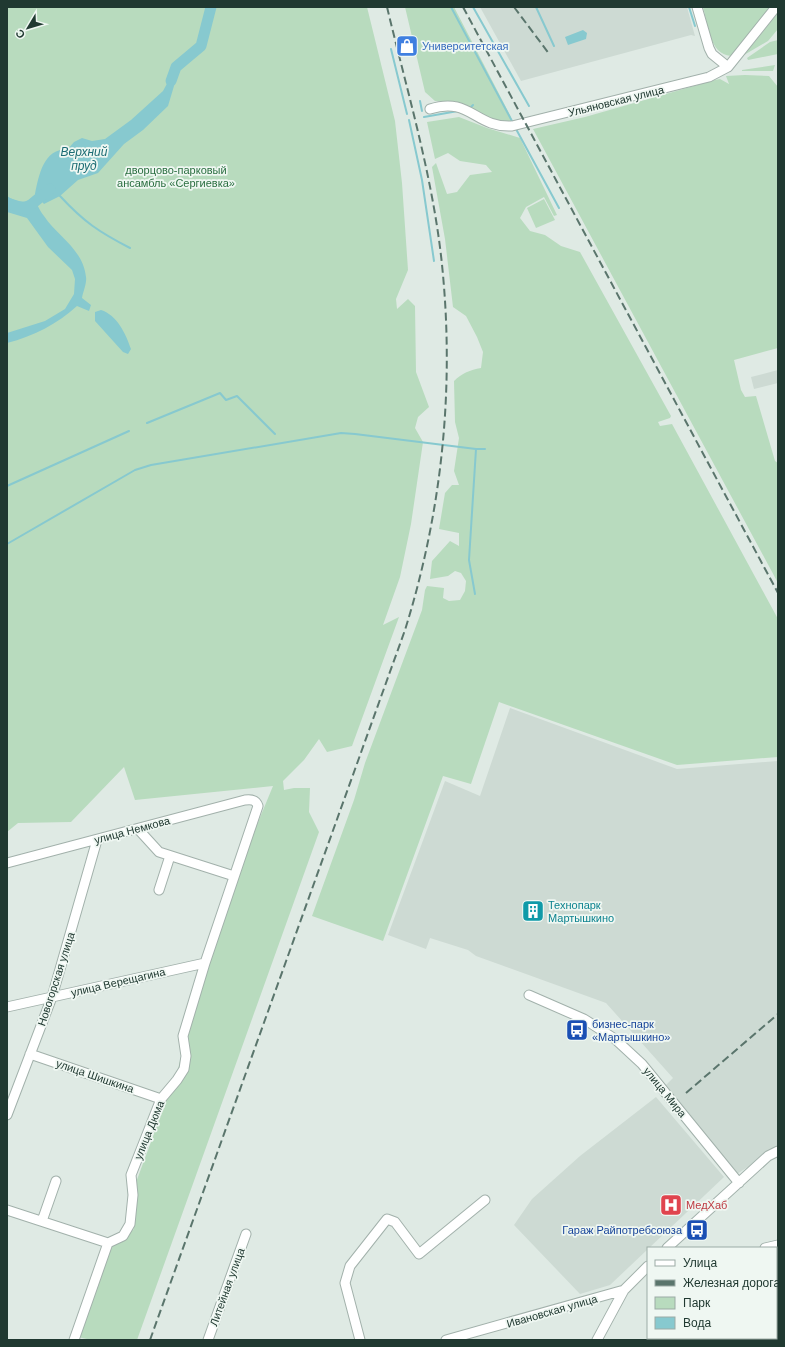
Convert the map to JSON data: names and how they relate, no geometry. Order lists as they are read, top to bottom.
{
  "streets": {
    "street": [
      "Ульяновская улица",
      "улица Немкова",
      "Новогорская улица",
      "улица Верещагина",
      "улица Шишкина",
      "улица Мира",
      "улица Дюма",
      "Литейная улица",
      "Ивановская улица"
    ]
  },
  "crossings": [
    ["улица Немкова", "Новогорская улица"],
    ["улица Немкова", "улица Дюма"],
    ["Новогорская улица", "улица Верещагина"],
    ["Новогорская улица", "улица Шишкина"],
    ["улица Верещагина", "улица Дюма"],
    ["улица Шишкина", "улица Дюма"]
  ],
  "water": ["Верхний пруд"],
  "parks": ["дворцово-парковый ансамбль «Сергиевка»"],
  "places": {
    "shop": ["Университетская"],
    "building": ["Технопарк Мартышкино"],
    "bus stop": ["бизнес-парк «Мартышкино»", "Гараж Райпотребсоюза"],
    "hospital": ["МедХаб"]
  },
  "legend": [
    "Улица",
    "Железная дорога",
    "Парк",
    "Вода"
  ],
  "north": "bottom left"
}
